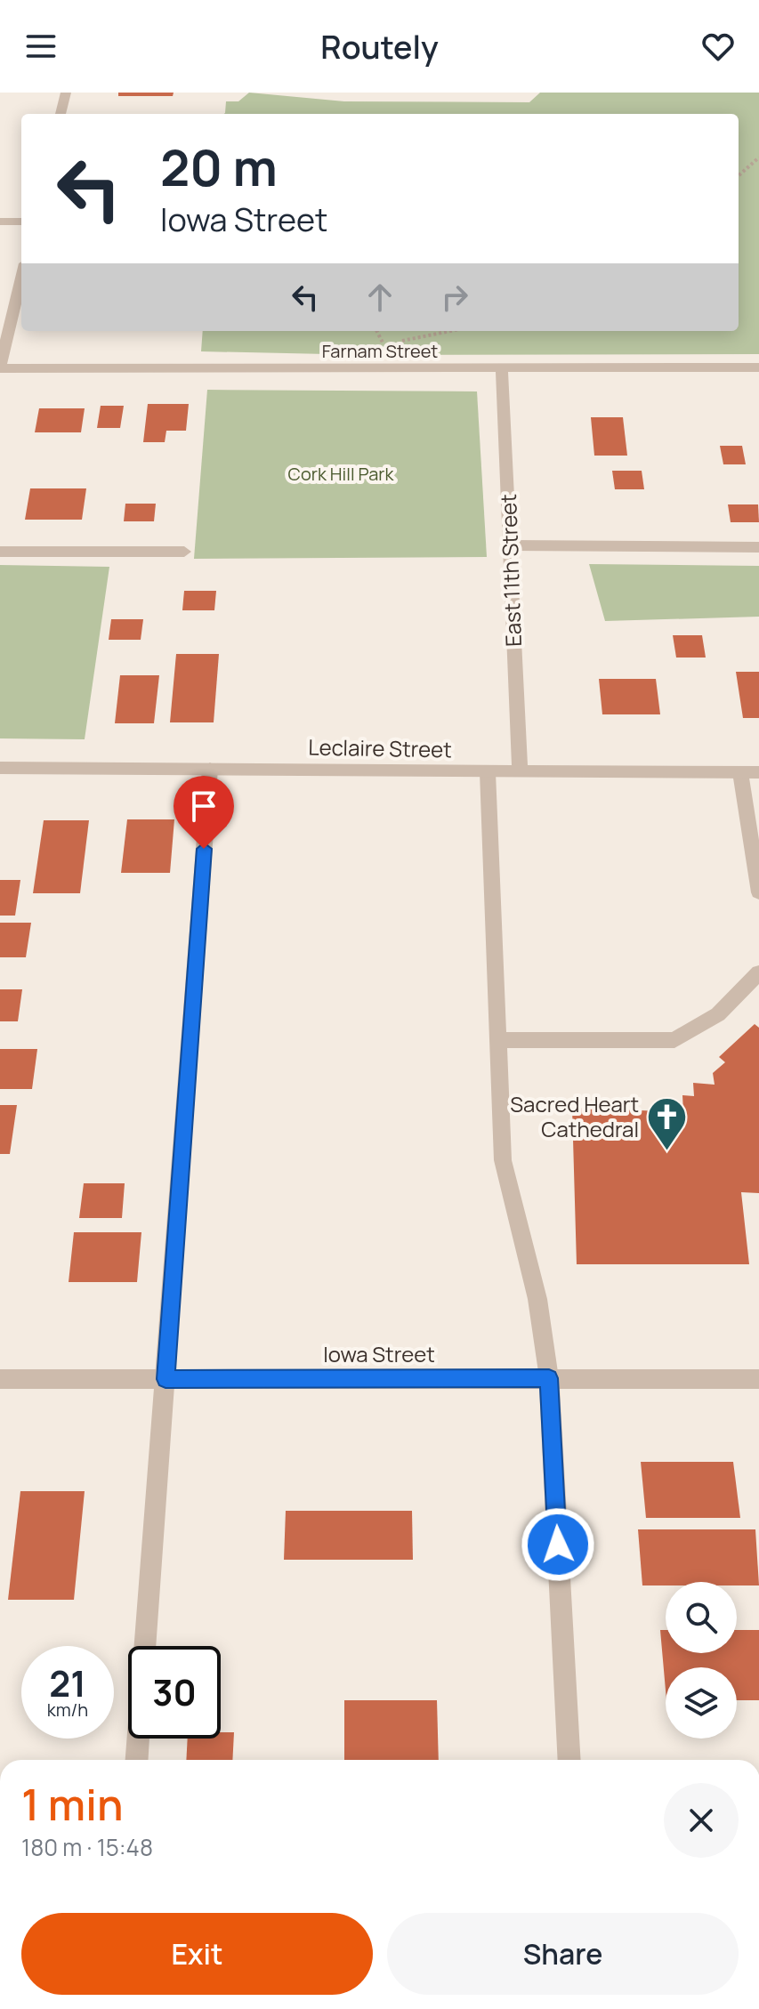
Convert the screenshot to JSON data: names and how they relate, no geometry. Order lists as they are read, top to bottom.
{
  "streets": {
    "street": [
      "Farnam Street",
      "East 11th Street",
      "Leclaire Street",
      "Iowa Street"
    ]
  },
  "crossings": [
    ["Farnam Street", "East 11th Street"],
    ["East 11th Street", "Leclaire Street"]
  ],
  "parks": ["Cork Hill Park"],
  "places": {
    "church": ["Sacred Heart Cathedral"]
  },
  "page": {
    "header": "Routely",
    "turn": ["20 m", "Iowa Street"],
    "speed": "21 km/h",
    "limit": "30",
    "heading": ["1 min", "180 m · 15:48"],
    "buttons": ["Exit", "Share"]
  }
}
